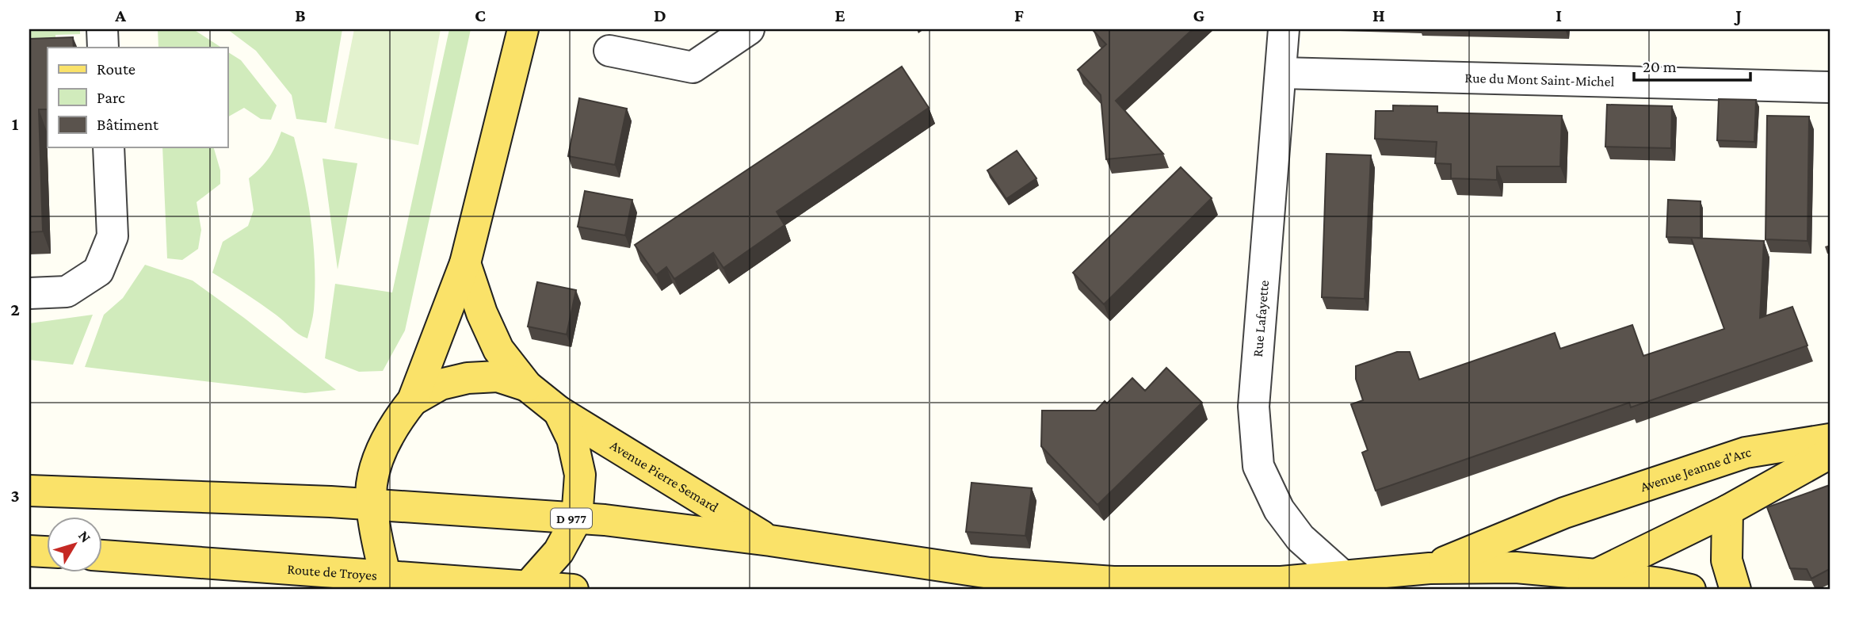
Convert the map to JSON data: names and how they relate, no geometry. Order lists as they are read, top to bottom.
{
  "streets": {
    "main road": [
      "Avenue Jeanne d'Arc",
      "Avenue Pierre Semard",
      "D 977",
      "Route de Troyes"
    ],
    "street": ["Rue du Mont Saint-Michel", "Rue Lafayette"]
  },
  "crossings": [
    ["Rue du Mont Saint-Michel", "Rue Lafayette"],
    ["Rue Lafayette", "D 977"],
    ["Avenue Jeanne d'Arc", "D 977"],
    ["Avenue Pierre Semard", "D 977"],
    ["Avenue Pierre Semard", "Route de Troyes"]
  ],
  "legend": ["Route", "Parc", "Bâtiment"],
  "scale_bar": "20 m",
  "north": "top right",
  "grid": {
    "columns": [
      "A",
      "B",
      "C",
      "D",
      "E",
      "F",
      "G",
      "H",
      "I",
      "J"
    ],
    "rows": ["1", "2", "3"]
  }
}
